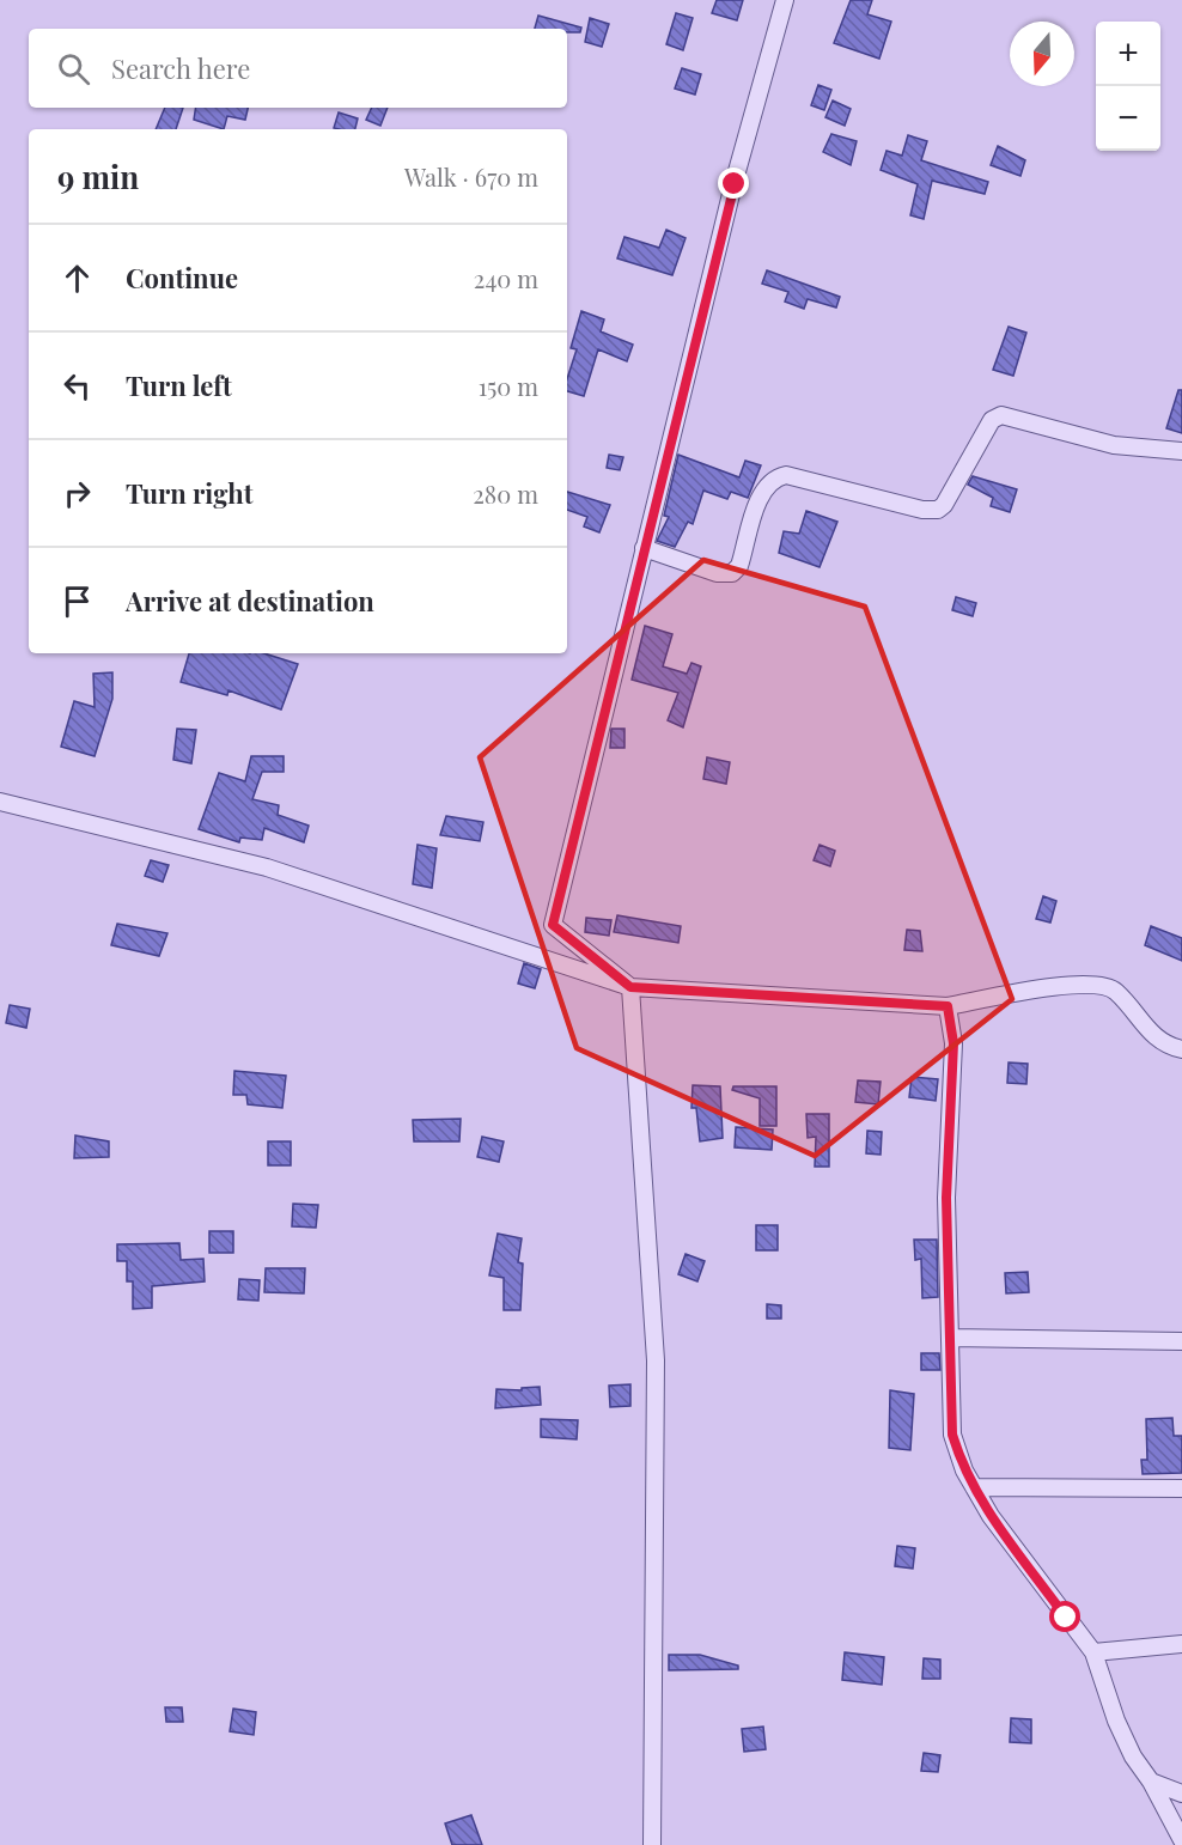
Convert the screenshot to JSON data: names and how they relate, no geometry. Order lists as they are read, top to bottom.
{
  "north": "bottom",
  "page": {
    "map_buttons": ["+", "−"],
    "search": "Search here",
    "heading": ["9 min", "Walk · 670 m"],
    "list": [
      ["Continue", "240 m"],
      ["Turn left", "150 m"],
      ["Turn right", "280 m"],
      "Arrive at destination"
    ]
  }
}
